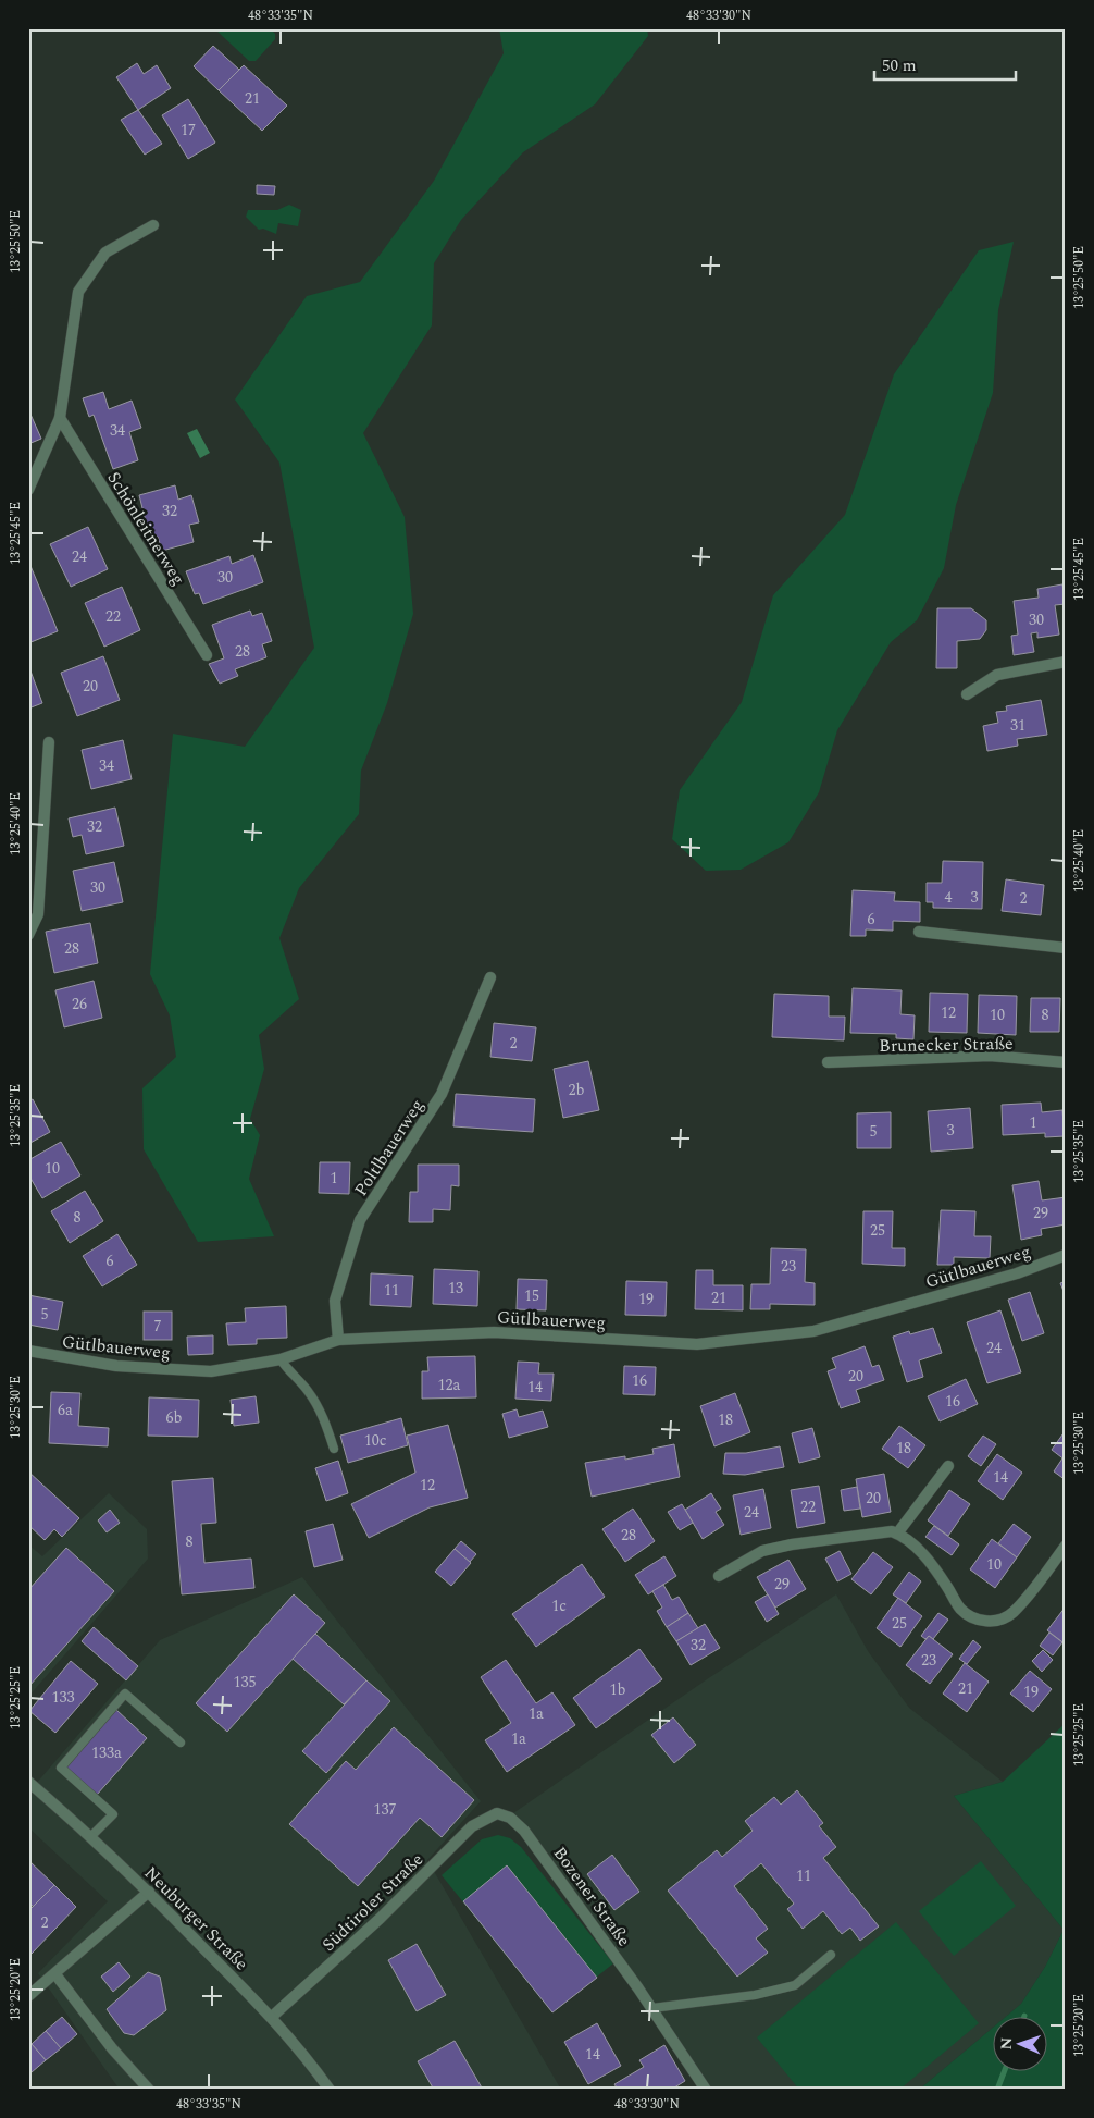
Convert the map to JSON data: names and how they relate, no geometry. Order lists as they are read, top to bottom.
{
  "streets": {
    "street": [
      "Schönleitnerweg",
      "Brunecker Straße",
      "Poltlbauerweg",
      "Gütlbauerweg",
      "Bozener Straße",
      "Südtiroler Straße",
      "Neuburger Straße"
    ]
  },
  "crossings": [
    ["Poltlbauerweg", "Gütlbauerweg"],
    ["Bozener Straße", "Südtiroler Straße"],
    ["Südtiroler Straße", "Neuburger Straße"]
  ],
  "house_numbers": [
    "21",
    "17",
    "34",
    "32",
    "24",
    "30",
    "22",
    "30",
    "28",
    "20",
    "31",
    "34",
    "32",
    "30",
    "4",
    "3",
    "2",
    "6",
    "28",
    "26",
    "12",
    "10",
    "8",
    "2",
    "2b",
    "1",
    "3",
    "5",
    "10",
    "1",
    "29",
    "8",
    "25",
    "6",
    "23",
    "13",
    "11",
    "15",
    "21",
    "19",
    "5",
    "7",
    "24",
    "20",
    "16",
    "12a",
    "14",
    "16",
    "6a",
    "6b",
    "18",
    "10c",
    "18",
    "14",
    "12",
    "20",
    "22",
    "24",
    "28",
    "8",
    "10",
    "29",
    "1c",
    "25",
    "32",
    "23",
    "135",
    "21",
    "1b",
    "19",
    "133",
    "1a",
    "1a",
    "133a",
    "137",
    "11",
    "2",
    "14"
  ],
  "scale_bar": "50 m",
  "north": "left",
  "coordinates": [
    "48°33'35\"N",
    "48°33'30\"N",
    "13°25'50\"E",
    "13°25'45\"E",
    "13°25'40\"E",
    "13°25'35\"E",
    "13°25'30\"E",
    "13°25'25\"E",
    "13°25'20\"E"
  ]
}
